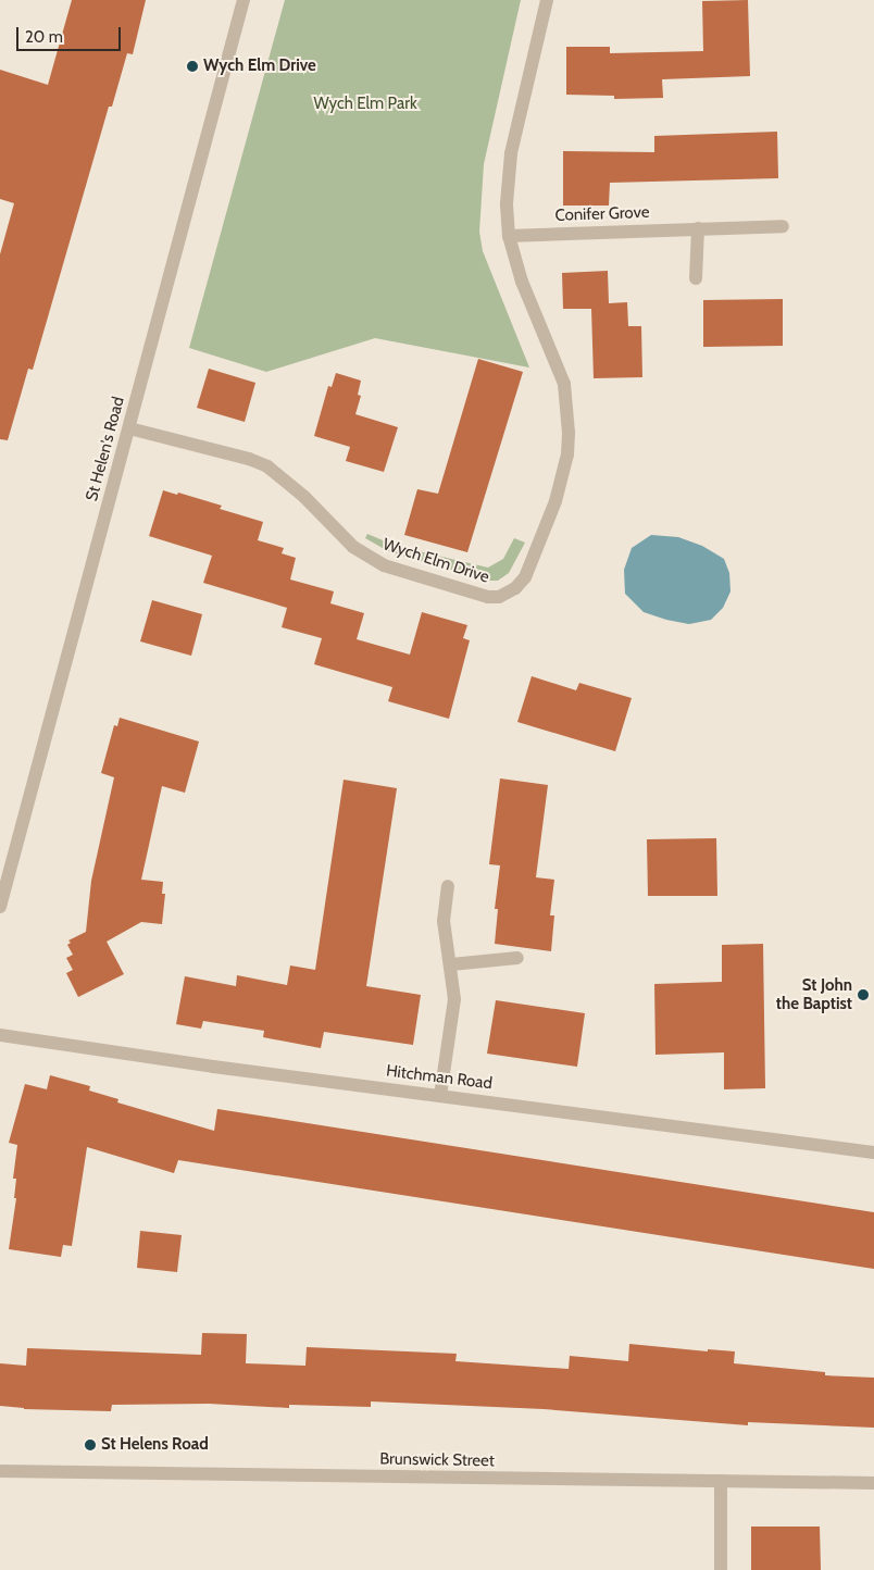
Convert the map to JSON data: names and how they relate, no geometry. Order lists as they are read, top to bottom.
{
  "streets": {
    "street": [
      "Conifer Grove",
      "St Helen's Road",
      "Wych Elm Drive",
      "Hitchman Road",
      "Brunswick Street"
    ]
  },
  "crossings": [
    ["Conifer Grove", "Wych Elm Drive"],
    ["St Helen's Road", "Wych Elm Drive"]
  ],
  "parks": ["Wych Elm Park"],
  "places": ["Wych Elm Drive", "St John the Baptist", "St Helens Road"],
  "scale_bar": "20 m"
}
